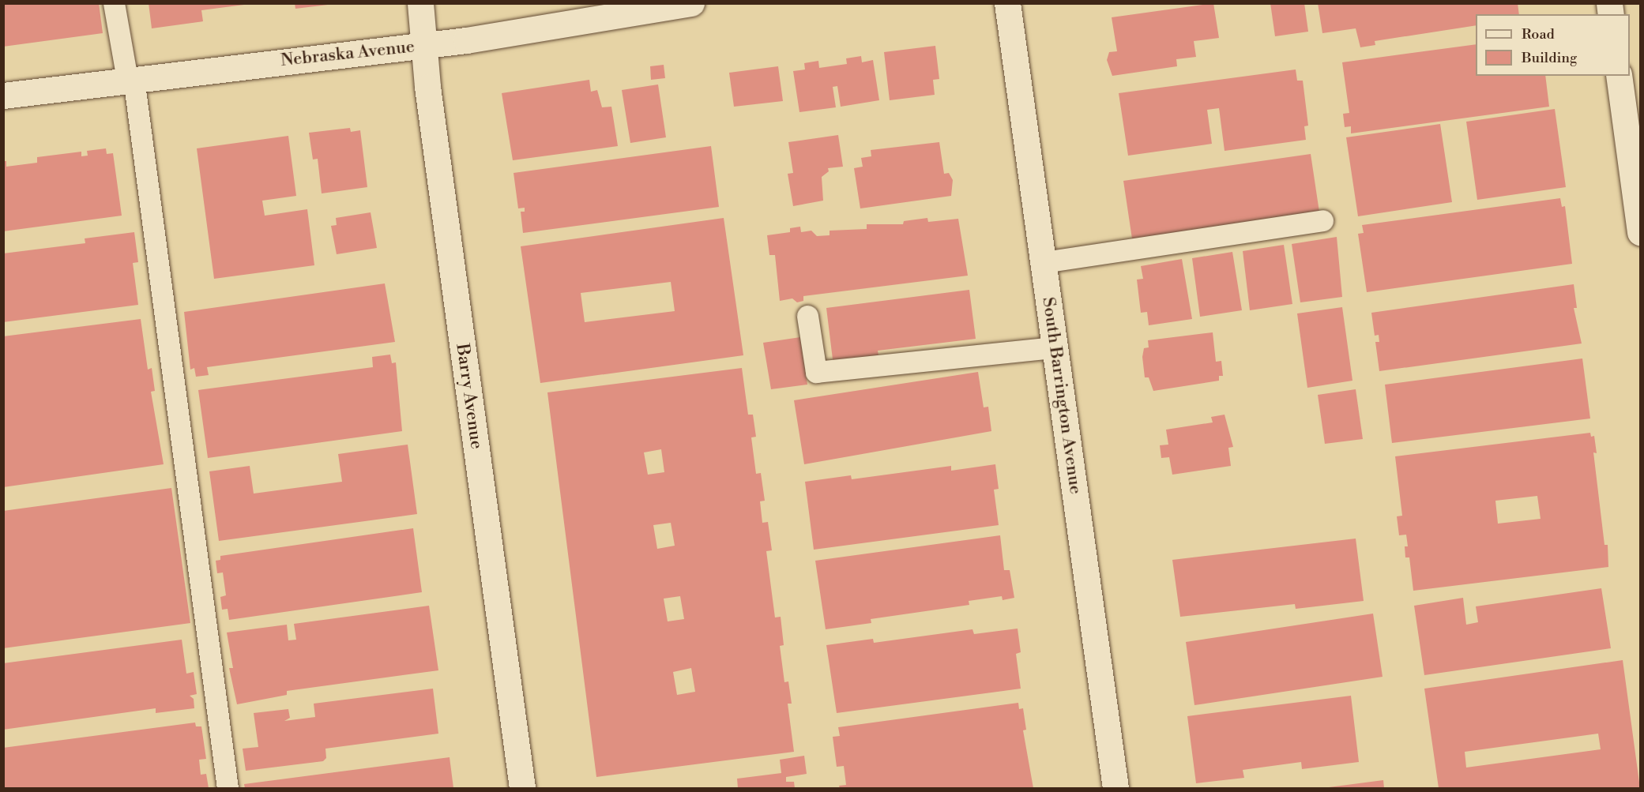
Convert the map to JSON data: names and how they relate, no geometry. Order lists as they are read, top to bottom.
{
  "streets": {
    "street": ["Nebraska Avenue", "South Barrington Avenue", "Barry Avenue"]
  },
  "crossings": [
    ["Nebraska Avenue", "Barry Avenue"]
  ],
  "legend": ["Road", "Building"]
}
